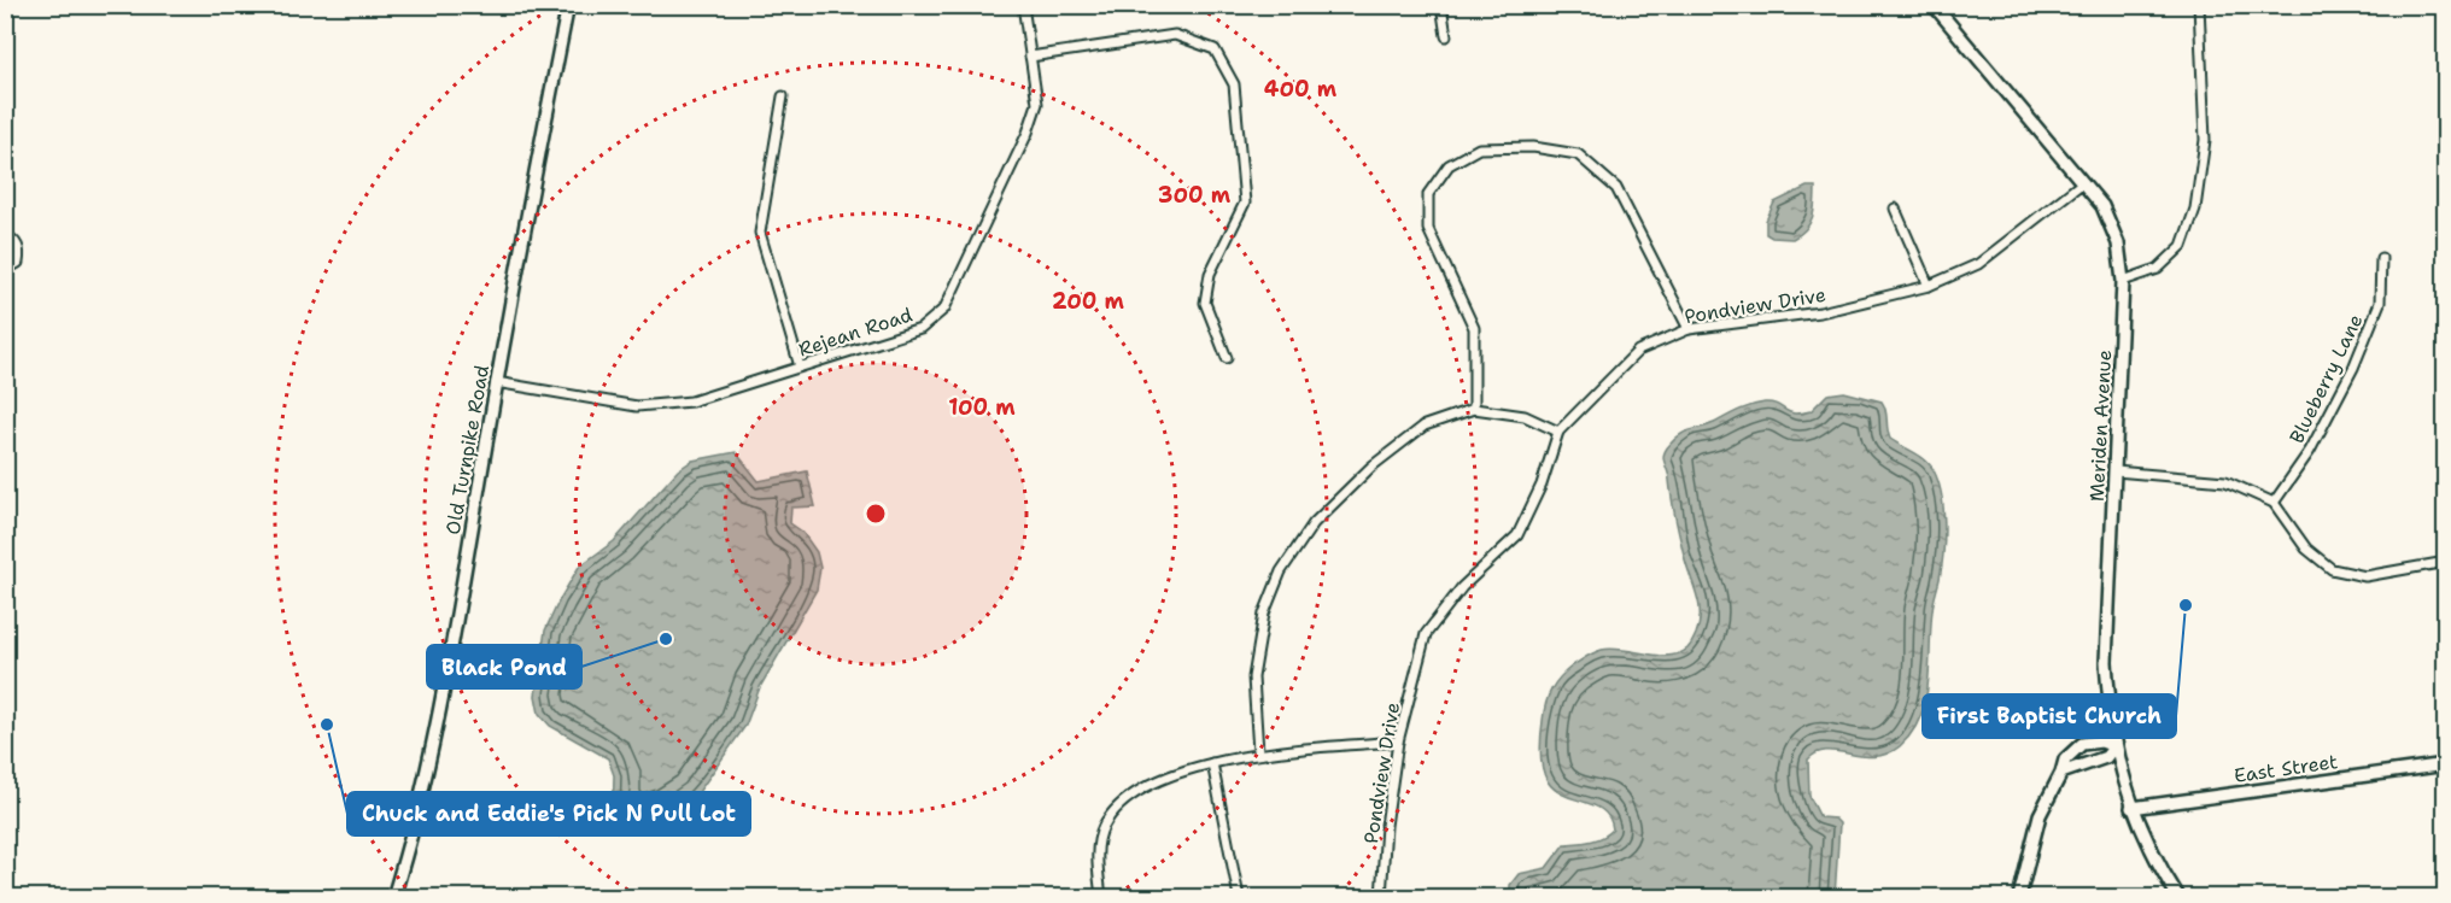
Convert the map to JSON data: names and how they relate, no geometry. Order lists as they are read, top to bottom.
{
  "streets": {
    "main road": ["Meriden Avenue", "Old Turnpike Road", "East Street"],
    "street": ["Pondview Drive", "Rejean Road", "Blueberry Lane"]
  },
  "crossings": [
    ["Pondview Drive", "Meriden Avenue"],
    ["Rejean Road", "Old Turnpike Road"],
    ["Meriden Avenue", "East Street"]
  ],
  "places": ["First Baptist Church", "Black Pond", "Chuck and Eddie's Pick N Pull Lot"],
  "rings": [
    "400 m",
    "300 m",
    "200 m",
    "100 m"
  ]
}
